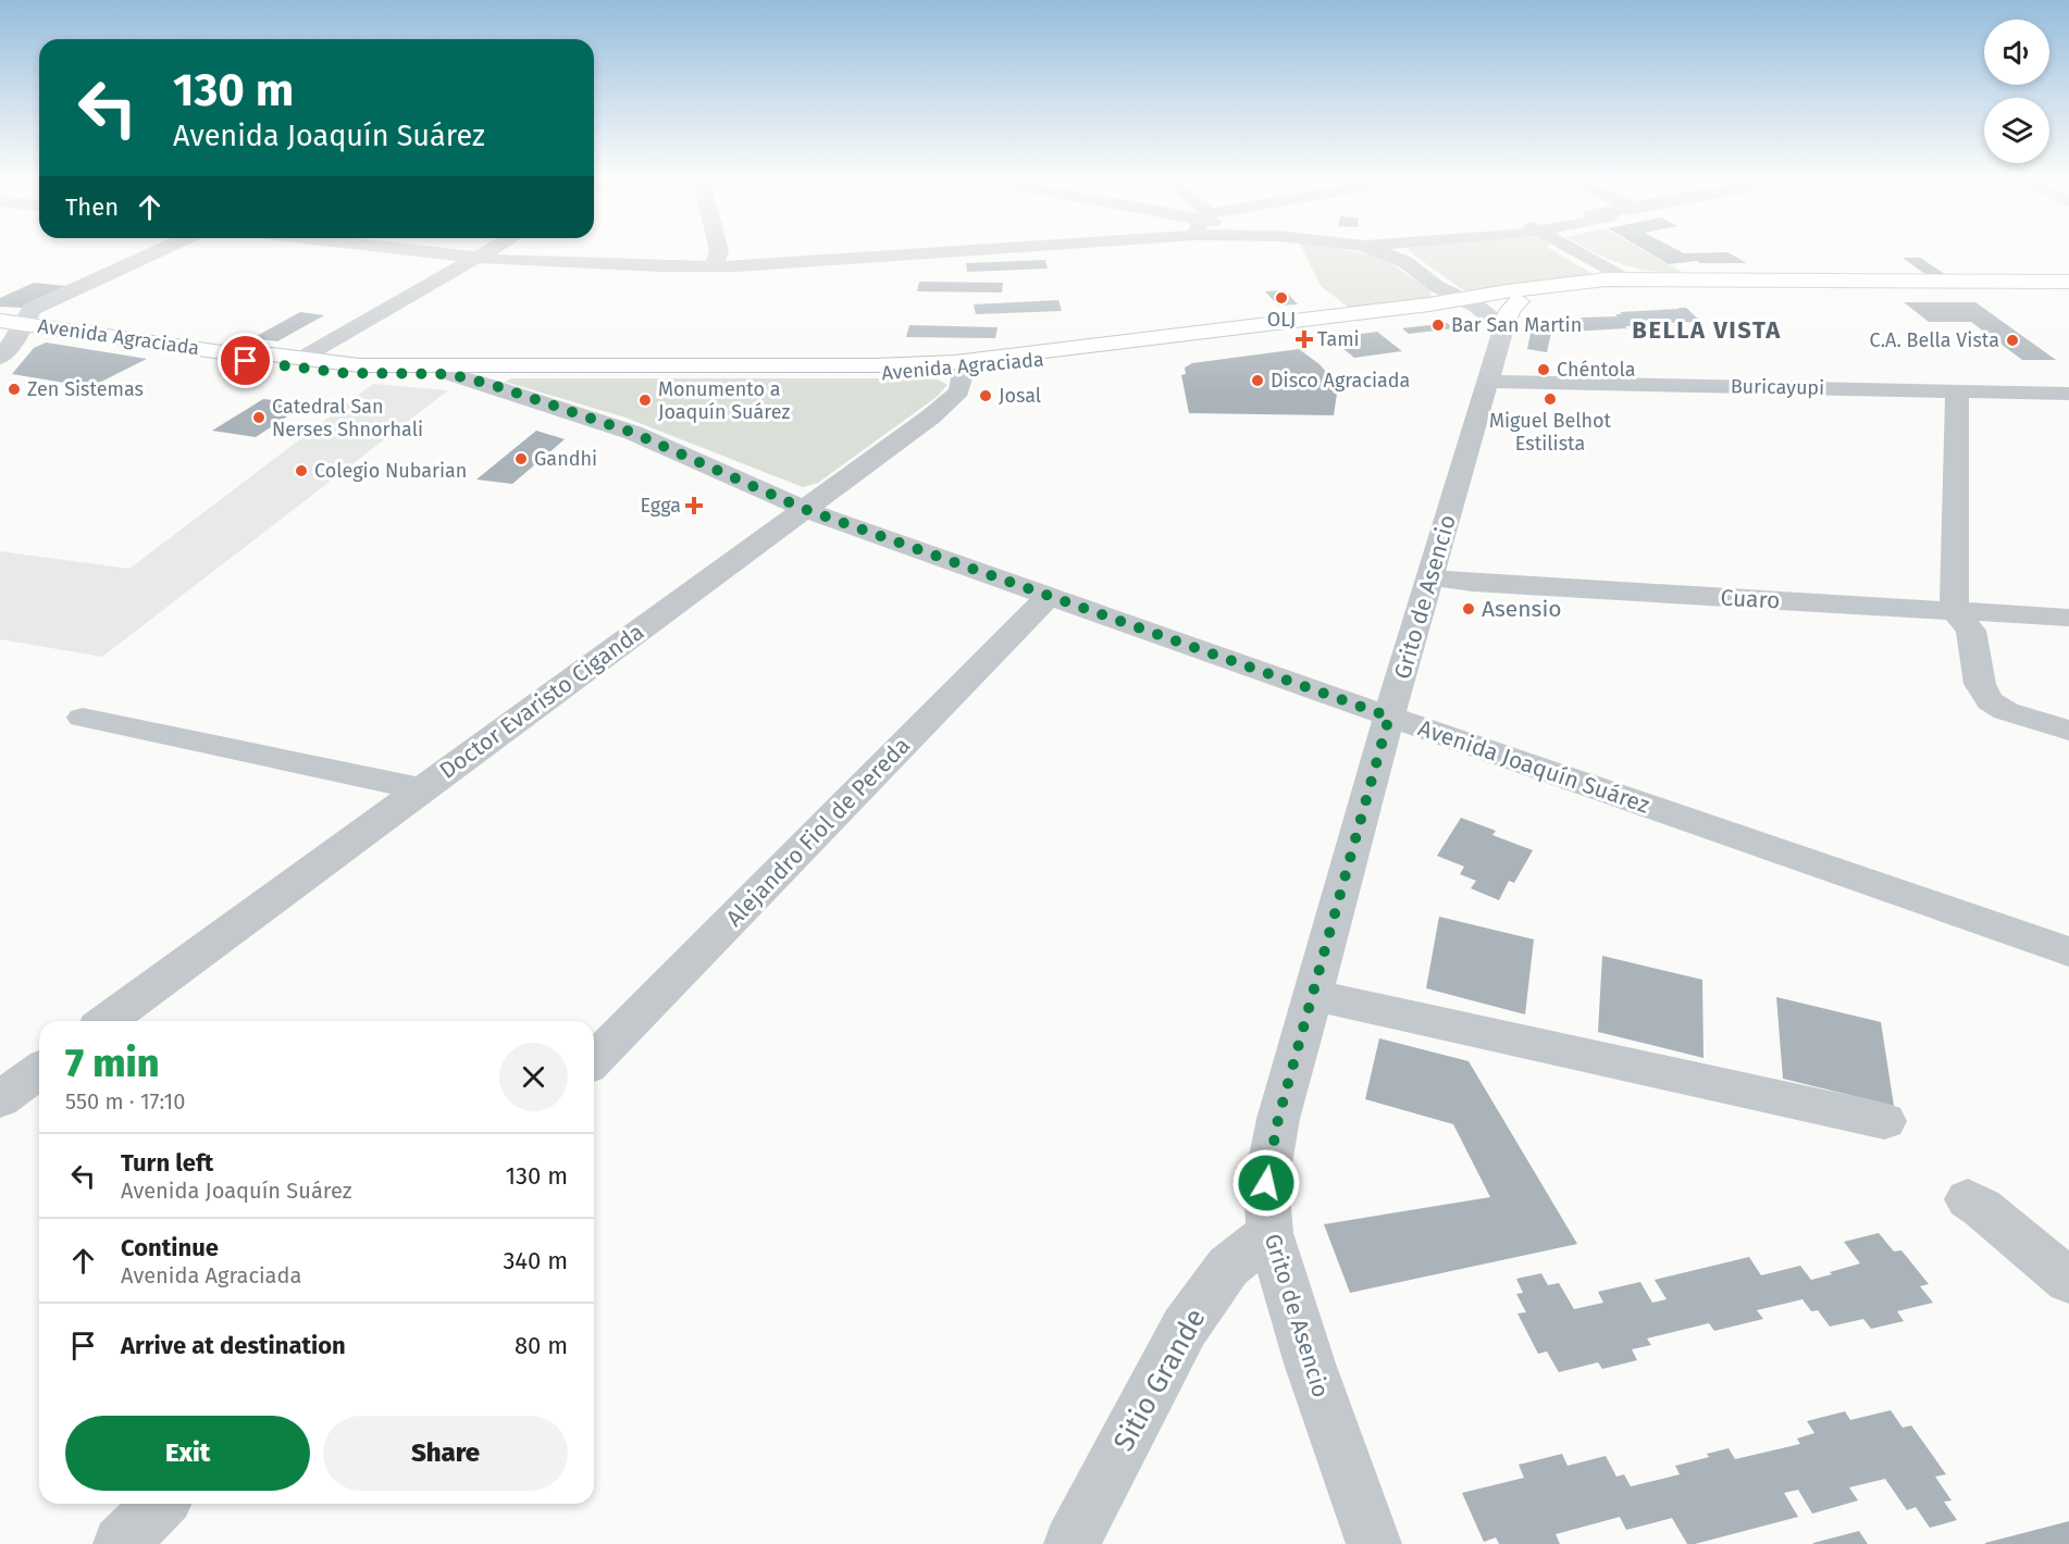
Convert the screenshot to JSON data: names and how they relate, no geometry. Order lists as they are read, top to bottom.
{
  "streets": {
    "main road": ["Avenida Agraciada"],
    "street": [
      "Buricayupi",
      "Grito de Asencio",
      "Cuaro",
      "Doctor Evaristo Ciganda",
      "Avenida Joaquín Suárez",
      "Alejandro Fiol de Pereda",
      "Sitio Grande"
    ]
  },
  "crossings": [
    ["Avenida Agraciada", "Doctor Evaristo Ciganda"],
    ["Avenida Agraciada", "Avenida Joaquín Suárez"],
    ["Buricayupi", "Grito de Asencio"],
    ["Grito de Asencio", "Cuaro"],
    ["Grito de Asencio", "Avenida Joaquín Suárez"],
    ["Grito de Asencio", "Sitio Grande"],
    ["Doctor Evaristo Ciganda", "Avenida Joaquín Suárez"],
    ["Avenida Joaquín Suárez", "Alejandro Fiol de Pereda"]
  ],
  "districts": ["BELLA VISTA"],
  "places": {
    "other": [
      "OLJ",
      "Bar San Martin",
      "C.A. Bella Vista",
      "Chéntola",
      "Disco Agraciada",
      "Zen Sistemas",
      "Josal",
      "Miguel Belhot Estilista",
      "Monumento a Joaquín Suárez",
      "Catedral San Nerses Shnorhali",
      "Gandhi",
      "Colegio Nubarian",
      "Asensio"
    ],
    "health": ["Tami", "Egga"]
  },
  "page": {
    "turn": ["130 m", "Avenida Joaquín Suárez"],
    "then": "Then",
    "heading": ["7 min", "550 m · 17:10"],
    "list": [
      {
        "name": "Turn left",
        "note": "Avenida Joaquín Suárez",
        "value": "130 m"
      },
      {
        "name": "Continue",
        "note": "Avenida Agraciada",
        "value": "340 m"
      },
      {
        "name": "Arrive at destination",
        "value": "80 m"
      }
    ],
    "buttons": ["Exit", "Share"]
  }
}
